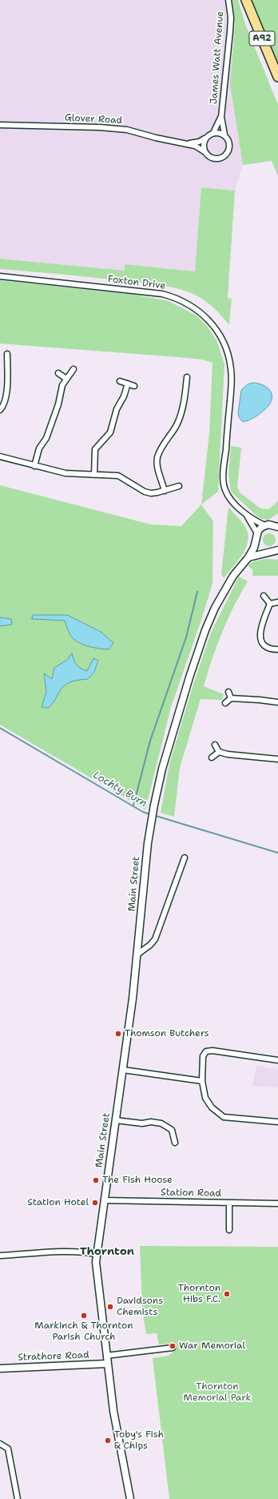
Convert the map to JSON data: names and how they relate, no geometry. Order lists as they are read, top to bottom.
{
  "streets": {
    "highway": ["A92"],
    "main road": ["Main Street", "Strathore Road"],
    "street": [
      "James Watt Avenue",
      "Glover Road",
      "Foxton Drive",
      "Station Road"
    ]
  },
  "crossings": [
    ["James Watt Avenue", "Glover Road"],
    ["Foxton Drive", "Main Street"],
    ["Main Street", "Station Road"],
    ["Main Street", "Strathore Road"]
  ],
  "districts": ["Thornton"],
  "water": ["Lochty Burn"],
  "parks": ["Thornton Memorial Park"],
  "places": [
    "Thomson Butchers",
    "The Fish Hoose",
    "Station Hotel",
    "Thornton Hibs F.C.",
    "Davidsons Chemists",
    "Markinch & Thornton Parish Church",
    "War Memorial",
    "Toby's Fish & Chips"
  ]
}
